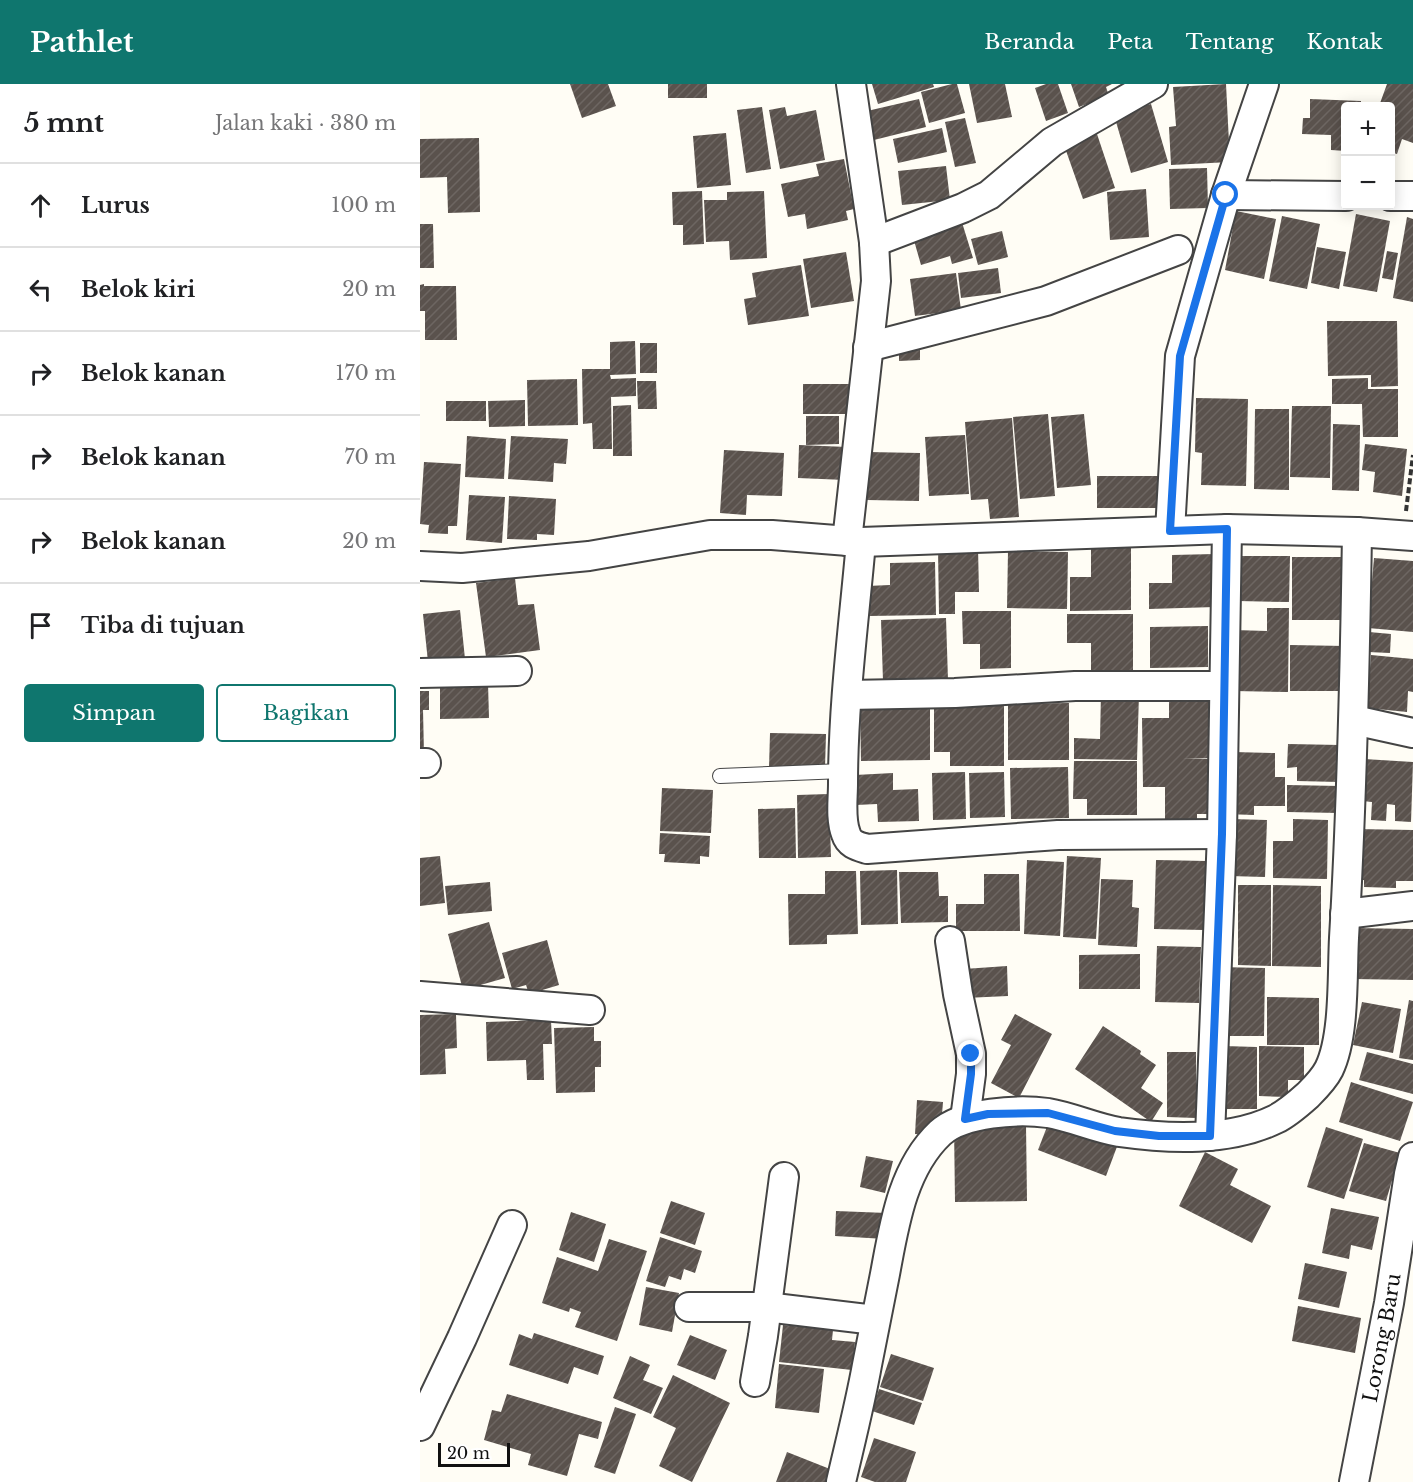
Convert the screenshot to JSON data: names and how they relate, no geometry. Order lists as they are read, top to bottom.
{
  "streets": {
    "street": ["Lorong Baru"]
  },
  "scale_bar": "20 m",
  "page": {
    "header": "Pathlet",
    "nav": [
      "Beranda",
      "Peta",
      "Tentang",
      "Kontak"
    ],
    "heading": ["5 mnt", "Jalan kaki · 380 m"],
    "map_buttons": ["+", "−"],
    "list": [
      ["Lurus", "100 m"],
      ["Belok kiri", "20 m"],
      ["Belok kanan", "170 m"],
      ["Belok kanan", "70 m"],
      ["Belok kanan", "20 m"],
      "Tiba di tujuan"
    ],
    "buttons": ["Simpan", "Bagikan"],
    "scale": "20 m"
  }
}
